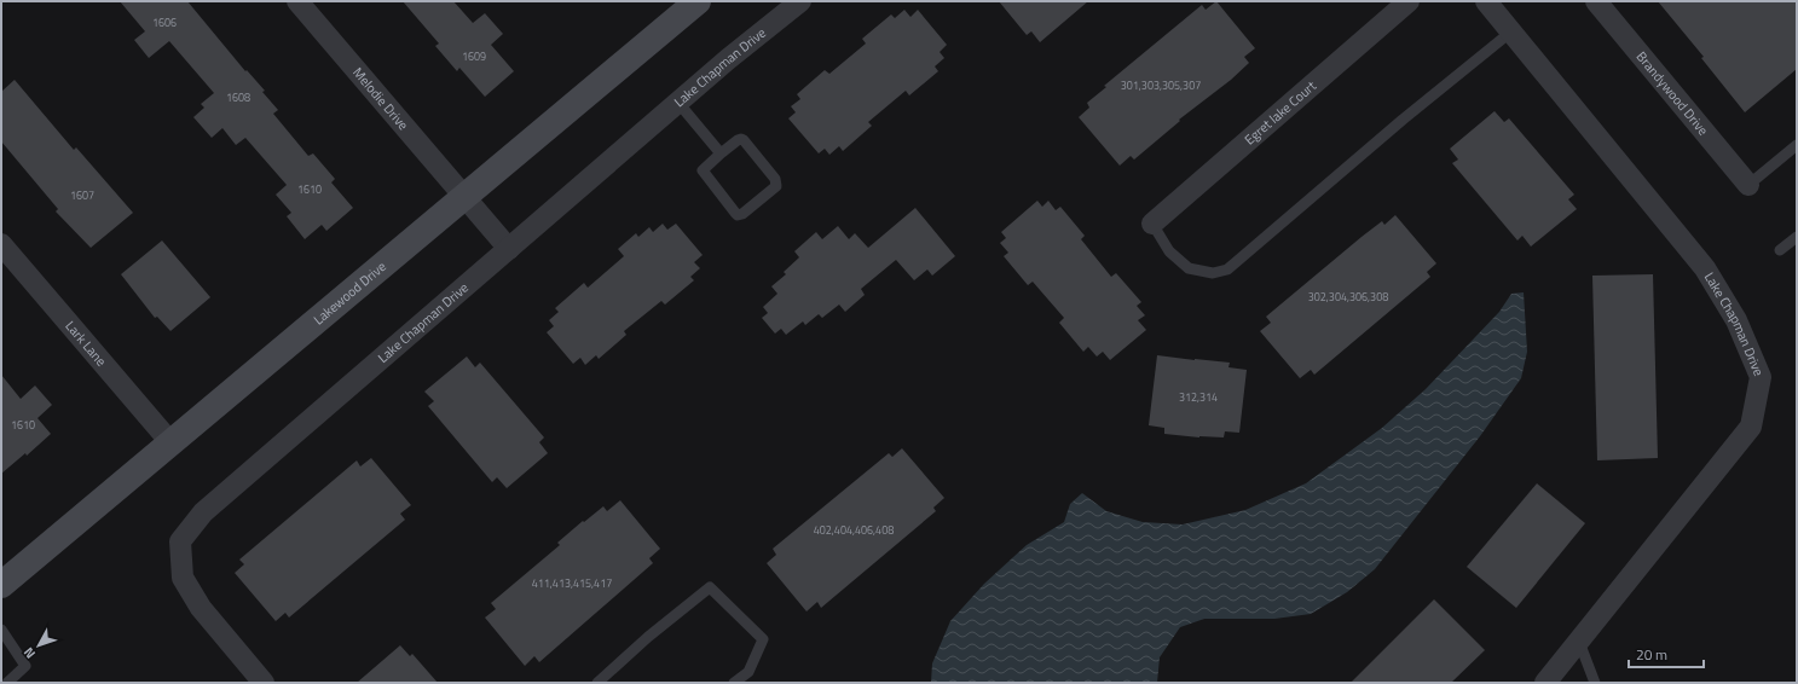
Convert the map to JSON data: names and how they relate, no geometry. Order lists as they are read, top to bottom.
{
  "streets": {
    "street": [
      "Lake Chapman Drive",
      "Brandywood Drive",
      "Melodie Drive",
      "Egret lake Court",
      "Lakewood Drive",
      "Lark Lane"
    ]
  },
  "crossings": [
    ["Lake Chapman Drive", "Melodie Drive"],
    ["Melodie Drive", "Lakewood Drive"],
    ["Lakewood Drive", "Lark Lane"]
  ],
  "house_numbers": [
    "1606",
    "1609",
    "301,303,305,307",
    "1608",
    "1610",
    "1607",
    "302,304,306,308",
    "312,314",
    "1610",
    "402,404,406,408",
    "411,413,415,417"
  ],
  "scale_bar": "20 m",
  "north": "bottom left"
}
